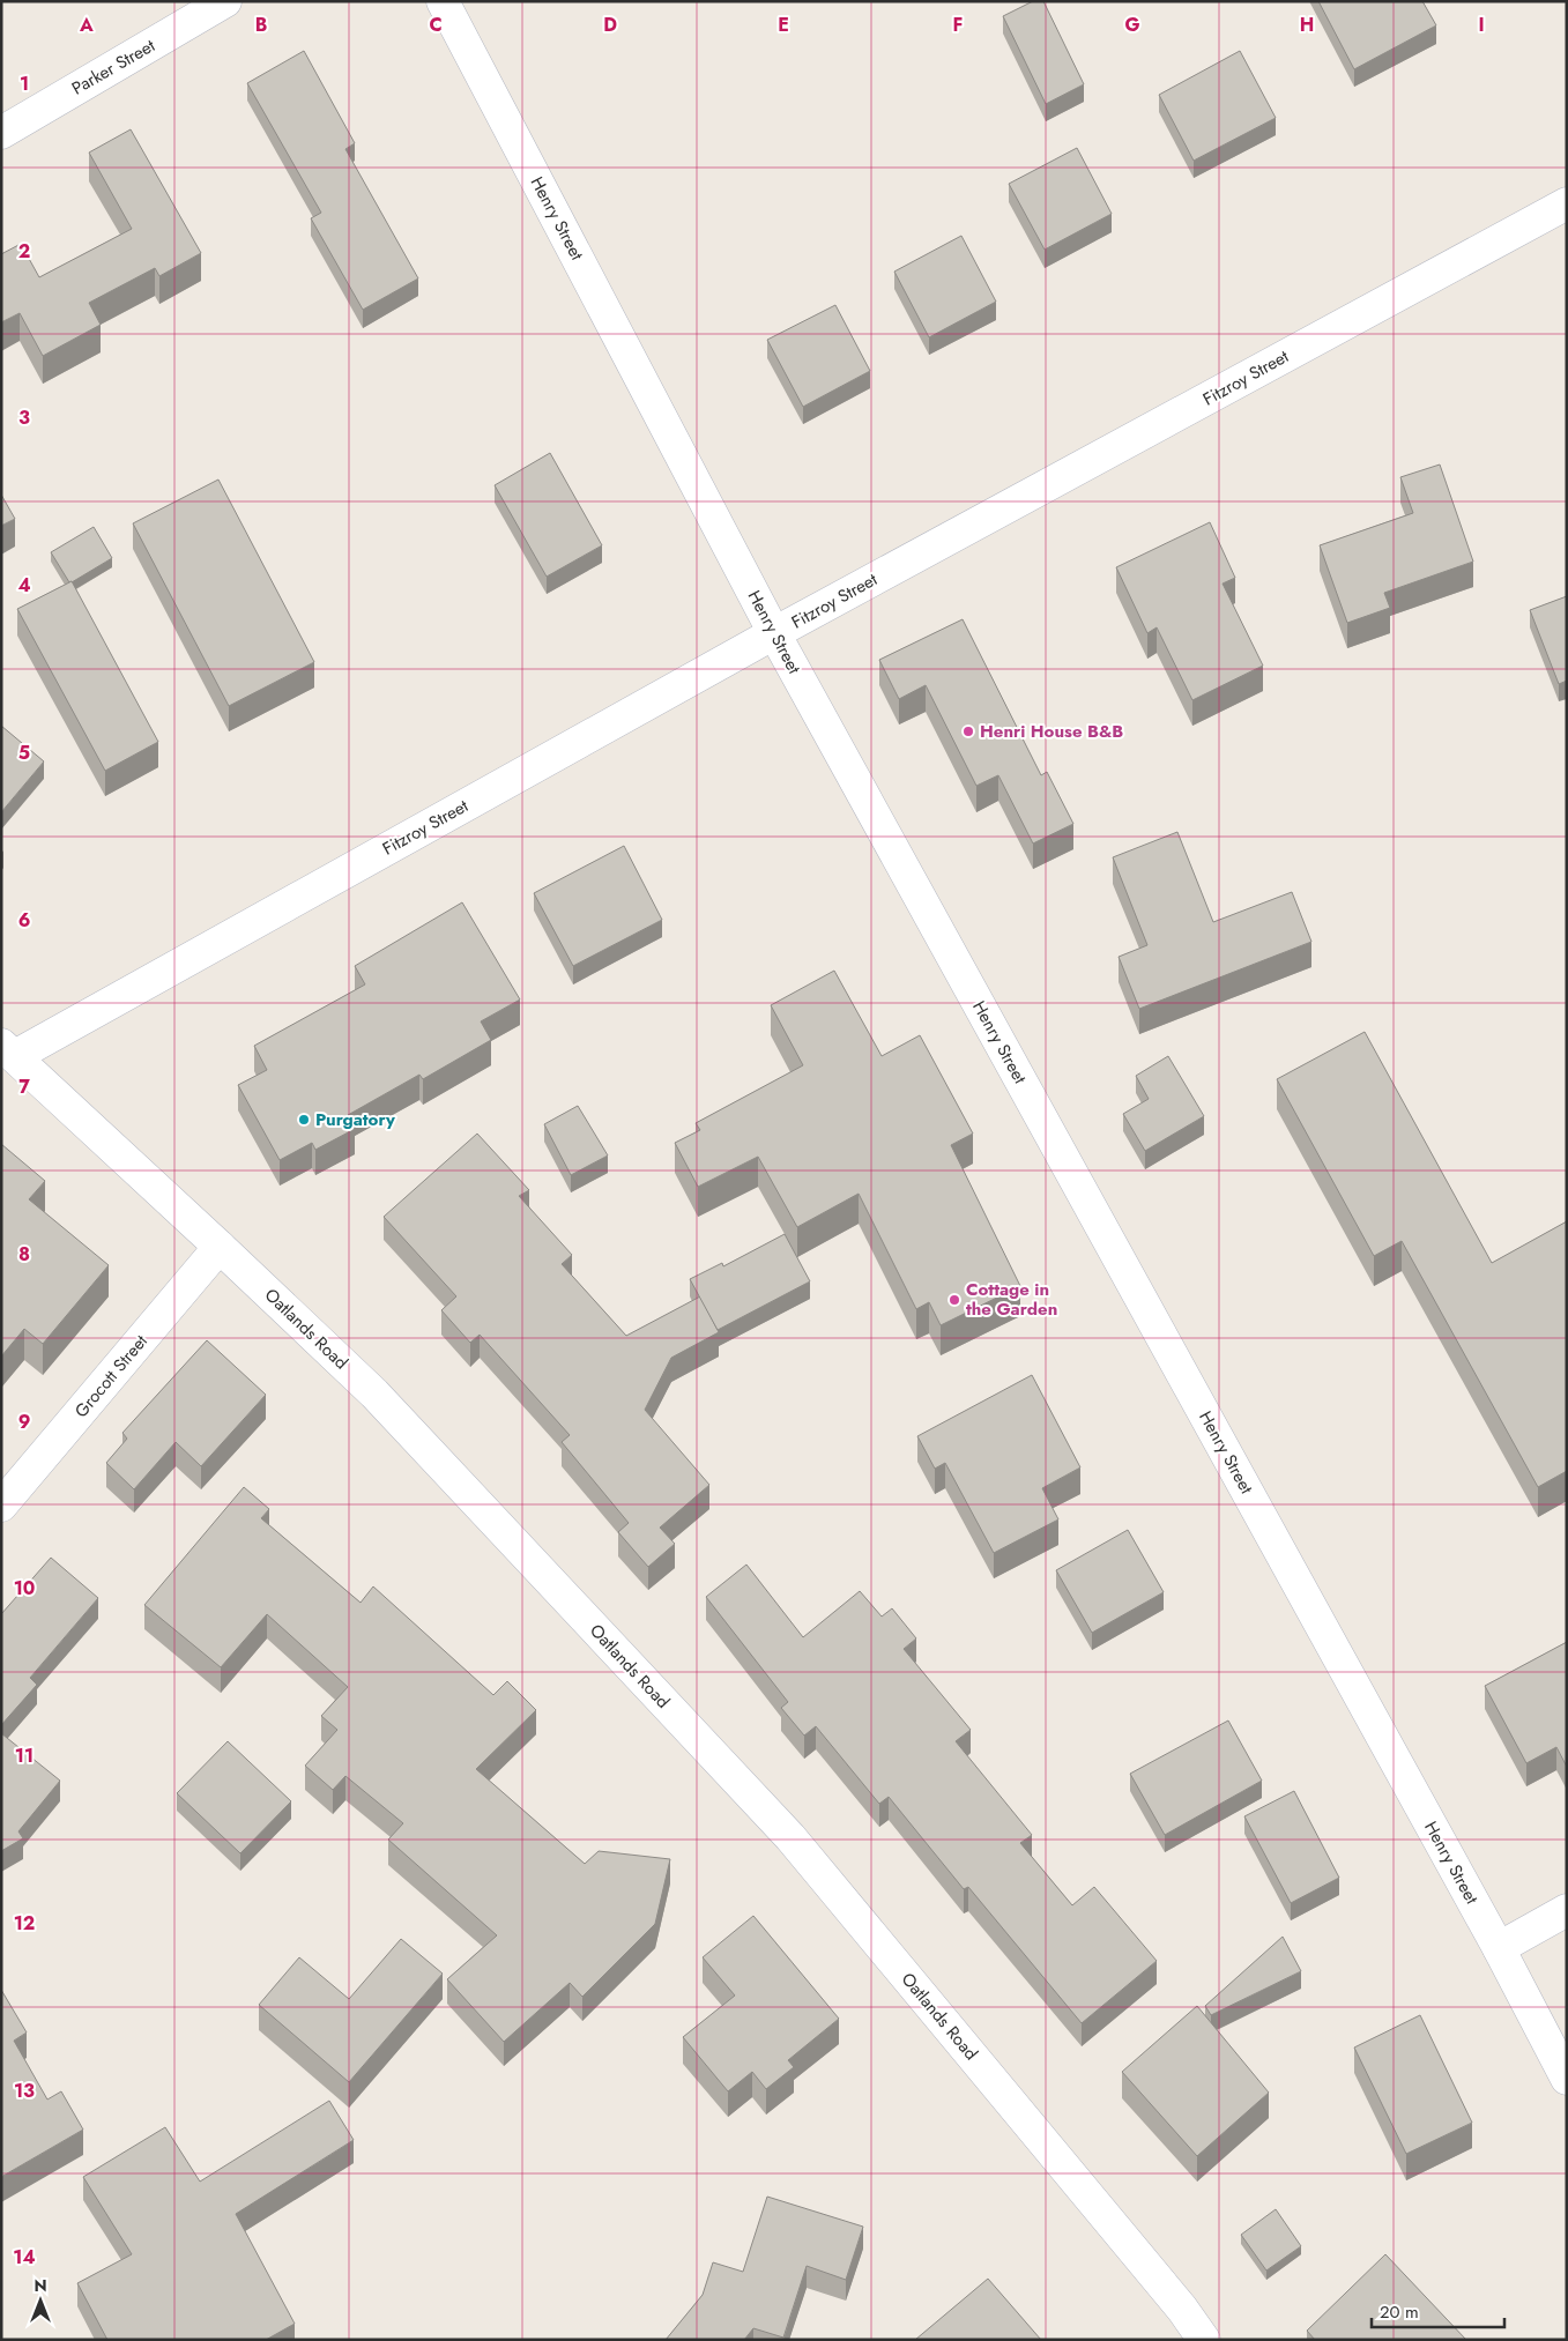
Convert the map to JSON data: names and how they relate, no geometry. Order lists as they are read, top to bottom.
{
  "streets": {
    "street": [
      "Parker Street",
      "Henry Street",
      "Fitzroy Street",
      "Oatlands Road",
      "Grocott Street"
    ]
  },
  "crossings": [
    ["Henry Street", "Fitzroy Street"],
    ["Fitzroy Street", "Oatlands Road"],
    ["Oatlands Road", "Grocott Street"]
  ],
  "places": ["Henri House B&B", "Purgatory", "Cottage in the Garden"],
  "scale_bar": "20 m",
  "north": "top",
  "grid": {
    "columns": [
      "A",
      "B",
      "C",
      "D",
      "E",
      "F",
      "G",
      "H",
      "I"
    ],
    "rows": [
      "1",
      "2",
      "3",
      "4",
      "5",
      "6",
      "7",
      "8",
      "9",
      "10",
      "11",
      "12",
      "13",
      "14"
    ]
  }
}
